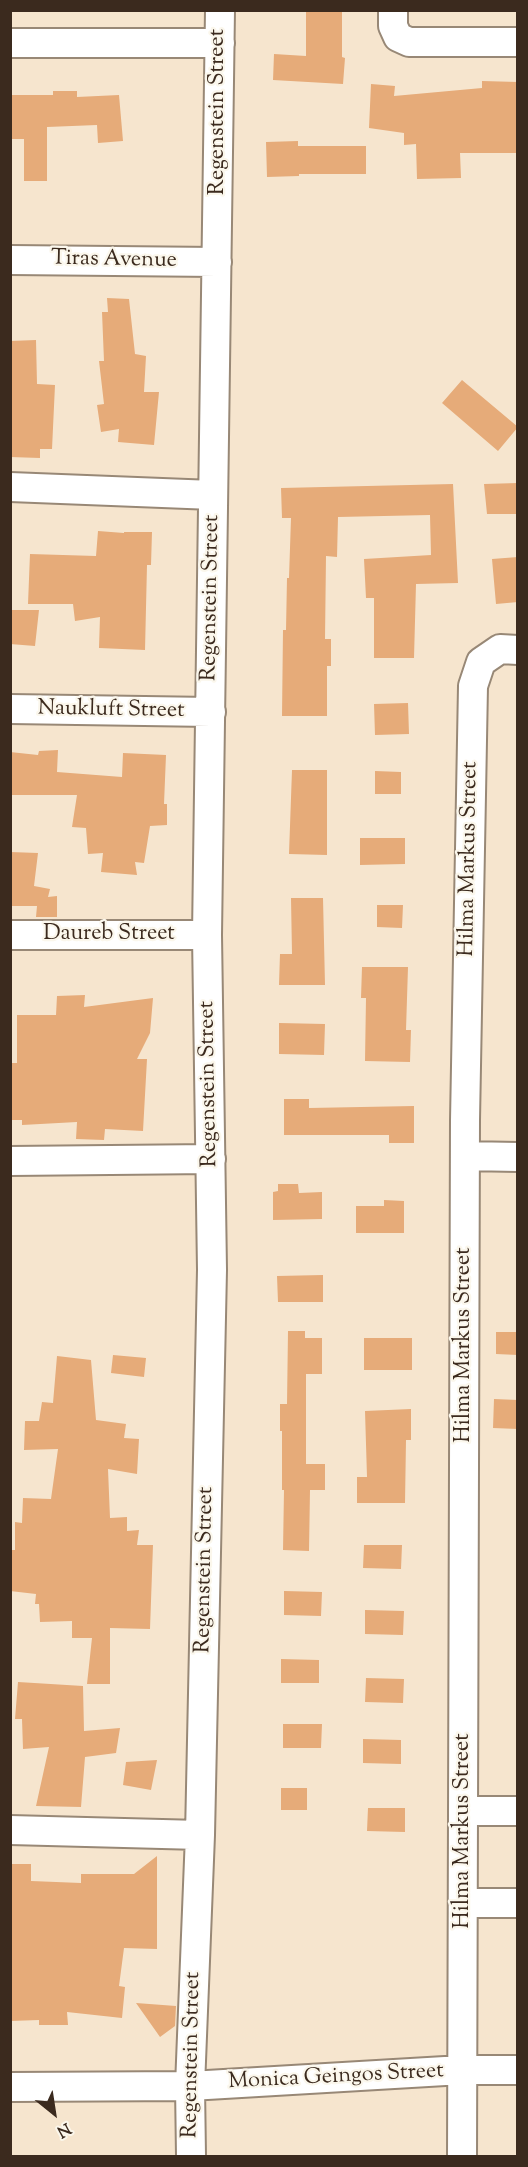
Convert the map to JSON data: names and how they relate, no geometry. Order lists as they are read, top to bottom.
{
  "streets": {
    "street": [
      "Regenstein Street",
      "Tiras Avenue",
      "Naukluft Street",
      "Hilma Markus Street",
      "Daureb Street",
      "Monica Geingos Street"
    ]
  },
  "crossings": [
    ["Regenstein Street", "Tiras Avenue"],
    ["Regenstein Street", "Naukluft Street"],
    ["Regenstein Street", "Daureb Street"],
    ["Regenstein Street", "Monica Geingos Street"],
    ["Hilma Markus Street", "Monica Geingos Street"]
  ],
  "north": "bottom right"
}
